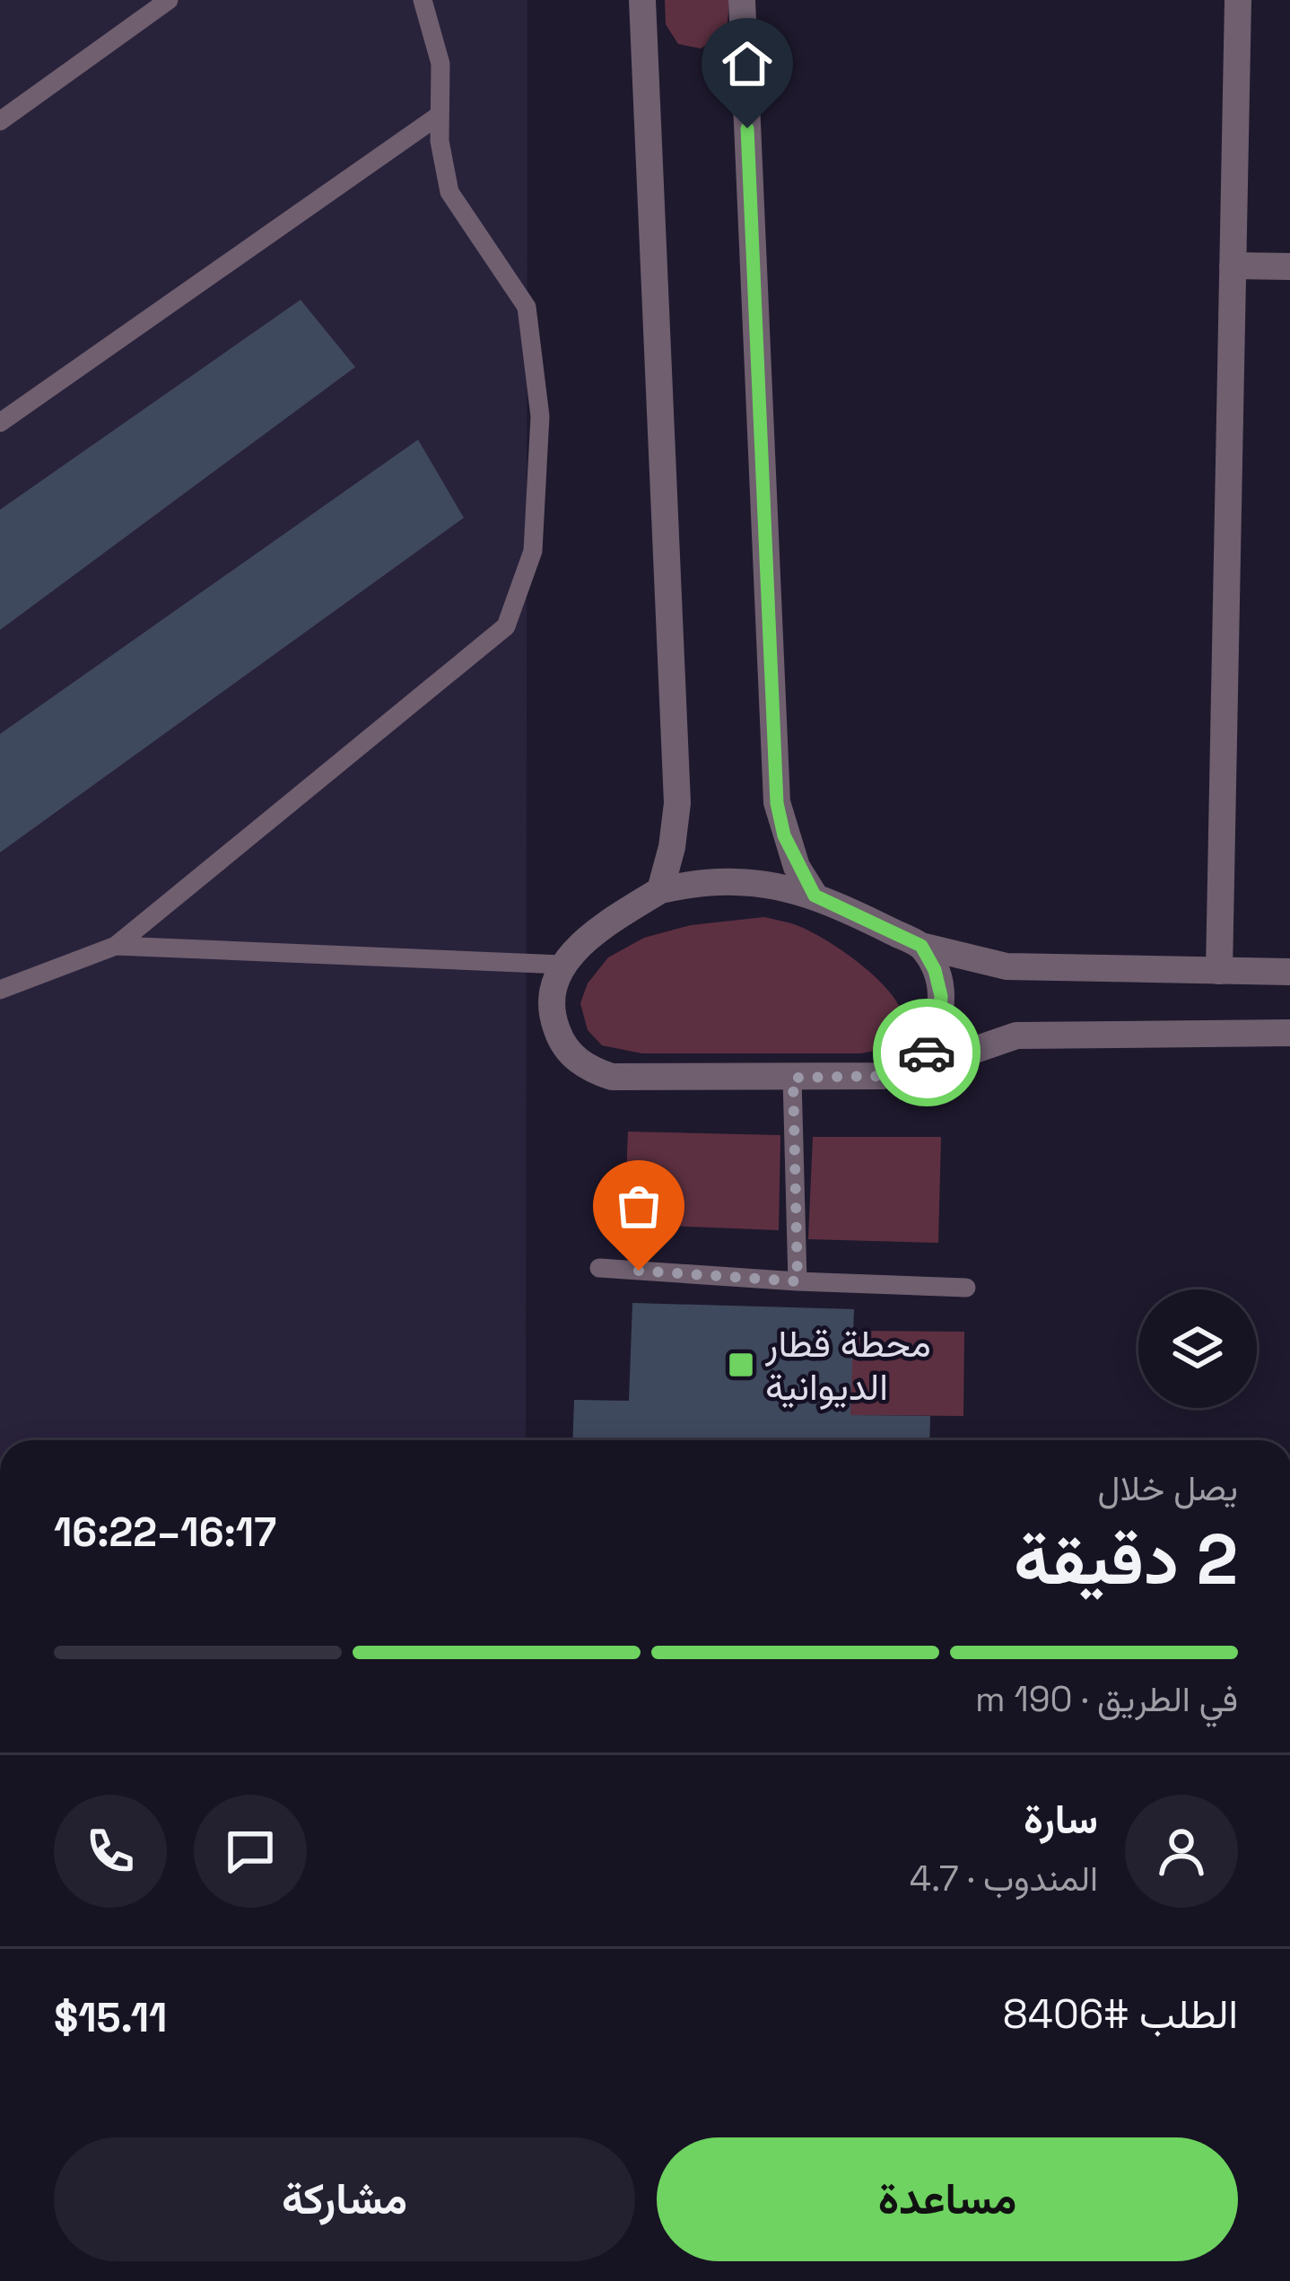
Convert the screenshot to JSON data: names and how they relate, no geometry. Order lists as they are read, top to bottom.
{
  "places": {
    "transit": ["محطة قطار الديوانية"]
  },
  "page": {
    "heading": ["2 دقيقة", "يصل خلال", "16:17–16:22"],
    "panel": [
      "سارة",
      "المندوب · 4.7",
      "الطلب #8406",
      "$15.11"
    ],
    "bar": "في الطريق · 190 m",
    "buttons": ["مساعدة", "مشاركة"]
  }
}
